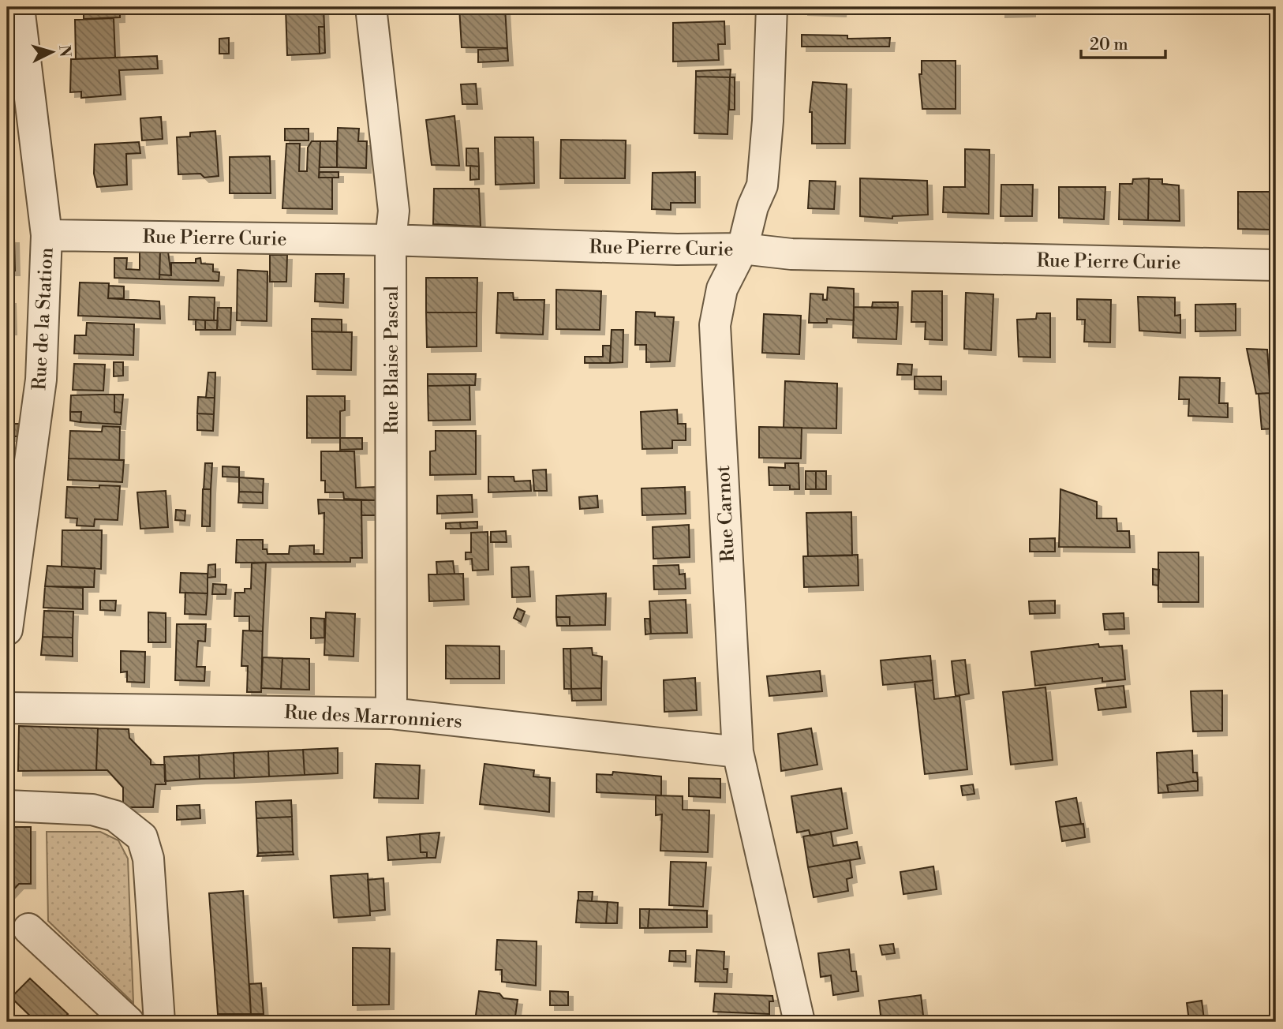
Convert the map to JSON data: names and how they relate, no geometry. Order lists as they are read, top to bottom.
{
  "streets": {
    "street": [
      "Rue Pierre Curie",
      "Rue de la Station",
      "Rue Blaise Pascal",
      "Rue Carnot",
      "Rue des Marronniers"
    ]
  },
  "crossings": [
    ["Rue Pierre Curie", "Rue de la Station"],
    ["Rue Pierre Curie", "Rue Blaise Pascal"],
    ["Rue Pierre Curie", "Rue Carnot"],
    ["Rue Blaise Pascal", "Rue des Marronniers"],
    ["Rue Carnot", "Rue des Marronniers"]
  ],
  "scale_bar": "20 m",
  "north": "right"
}
